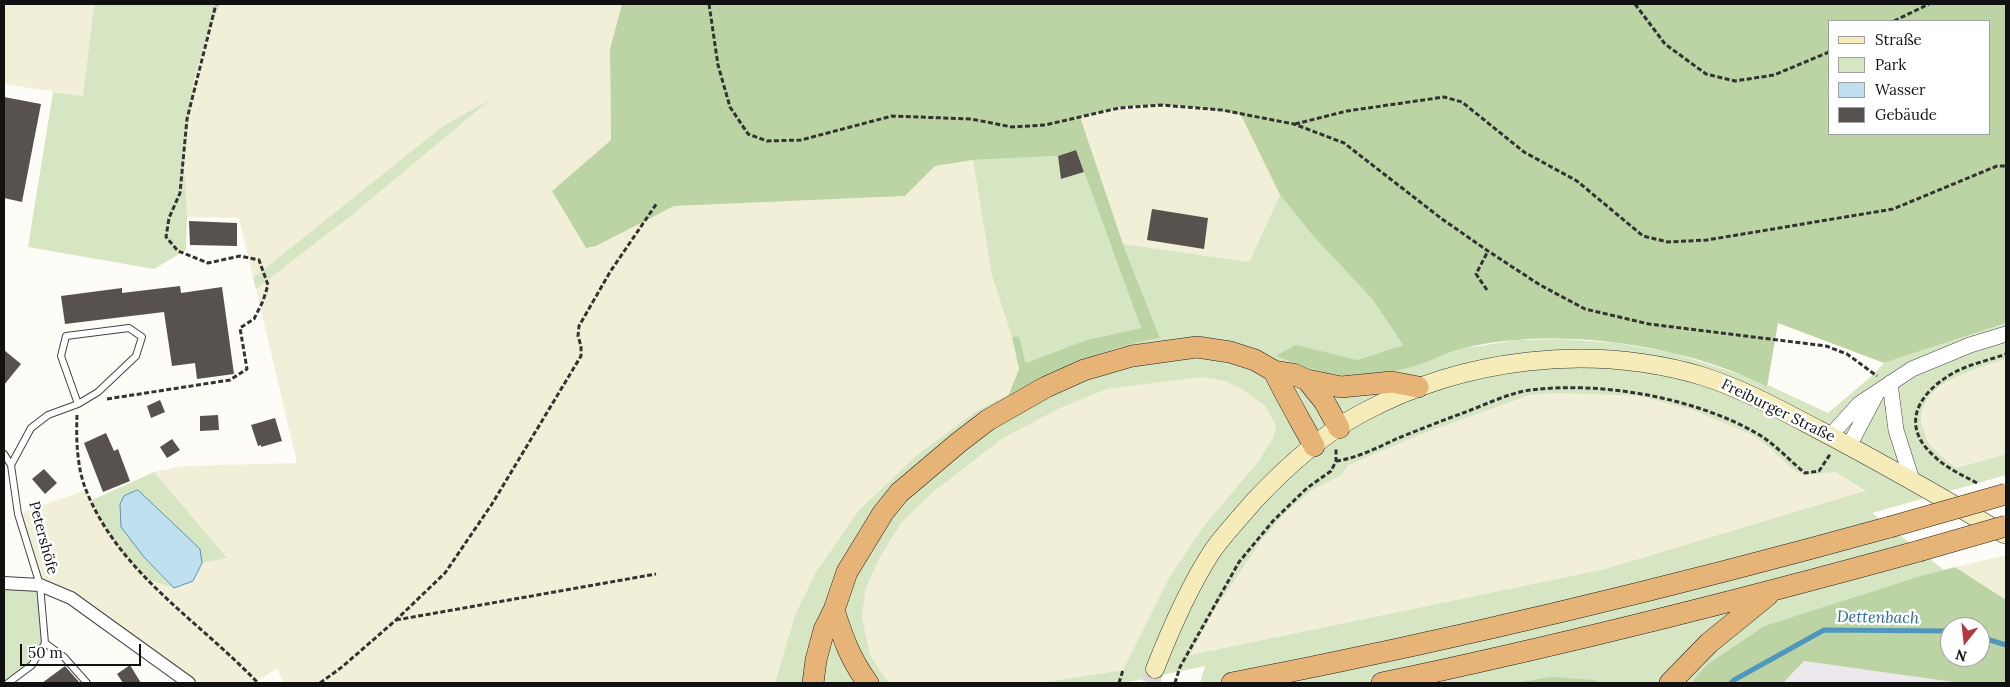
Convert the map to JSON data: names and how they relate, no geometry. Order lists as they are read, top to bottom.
{
  "streets": {
    "main road": ["Freiburger Straße"],
    "street": ["Petershöfe"]
  },
  "water": ["Dettenbach"],
  "legend": [
    "Straße",
    "Park",
    "Wasser",
    "Gebäude"
  ],
  "scale_bar": "50 m",
  "north": "bottom"
}
